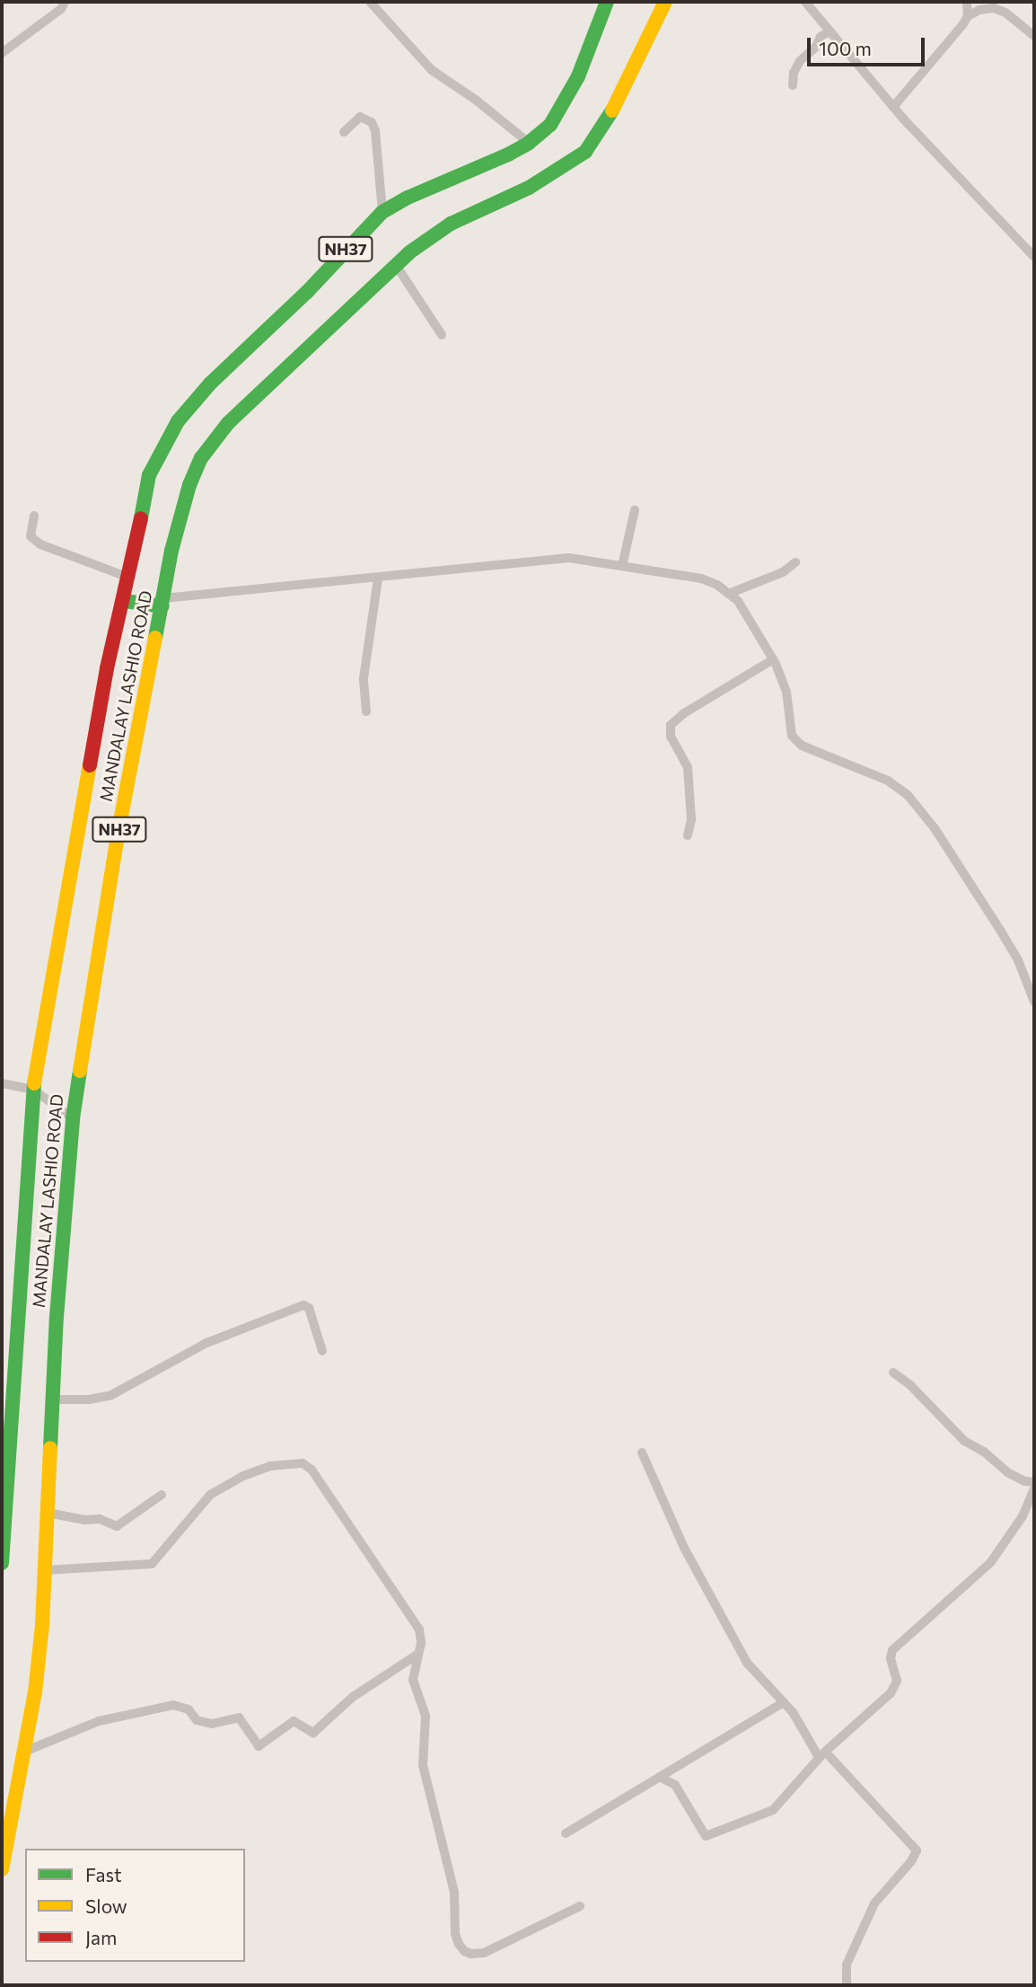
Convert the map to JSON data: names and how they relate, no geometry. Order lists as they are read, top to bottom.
{
  "streets": {
    "highway": ["NH37", "MANDALAY LASHIO ROAD"]
  },
  "legend": ["Fast", "Slow", "Jam"],
  "scale_bar": "100 m"
}
